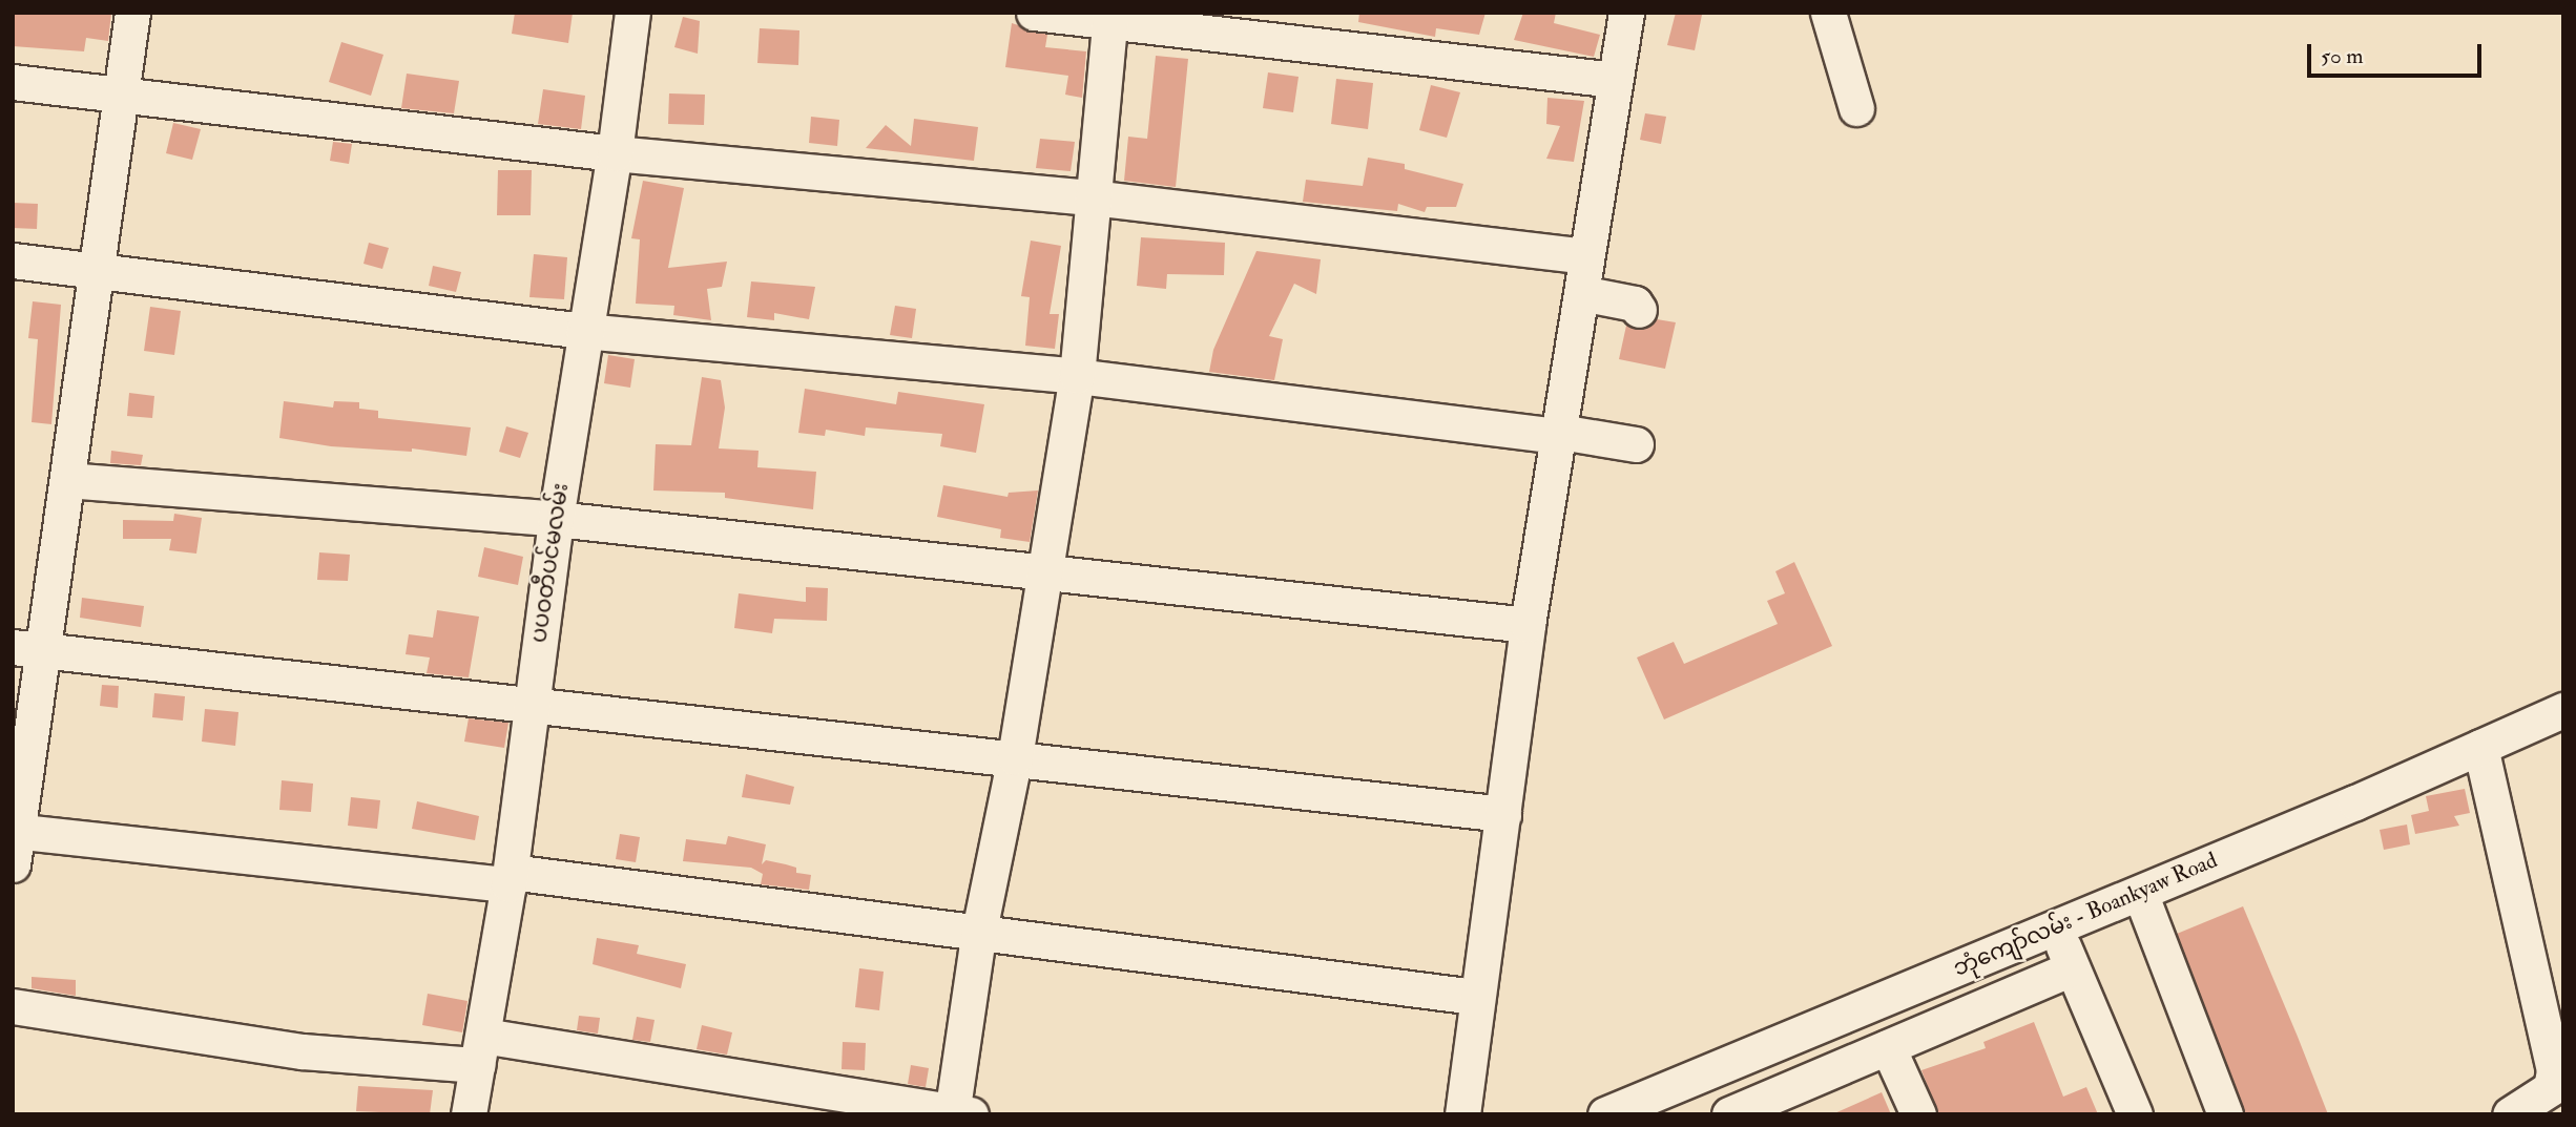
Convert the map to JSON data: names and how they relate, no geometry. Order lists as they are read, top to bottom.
{
  "streets": {
    "street": ["ပပဝတီပင်မလမ်း", "ဘုံကျော်လမ်း - Boankyaw Road"]
  },
  "scale_bar": "50 m"
}
